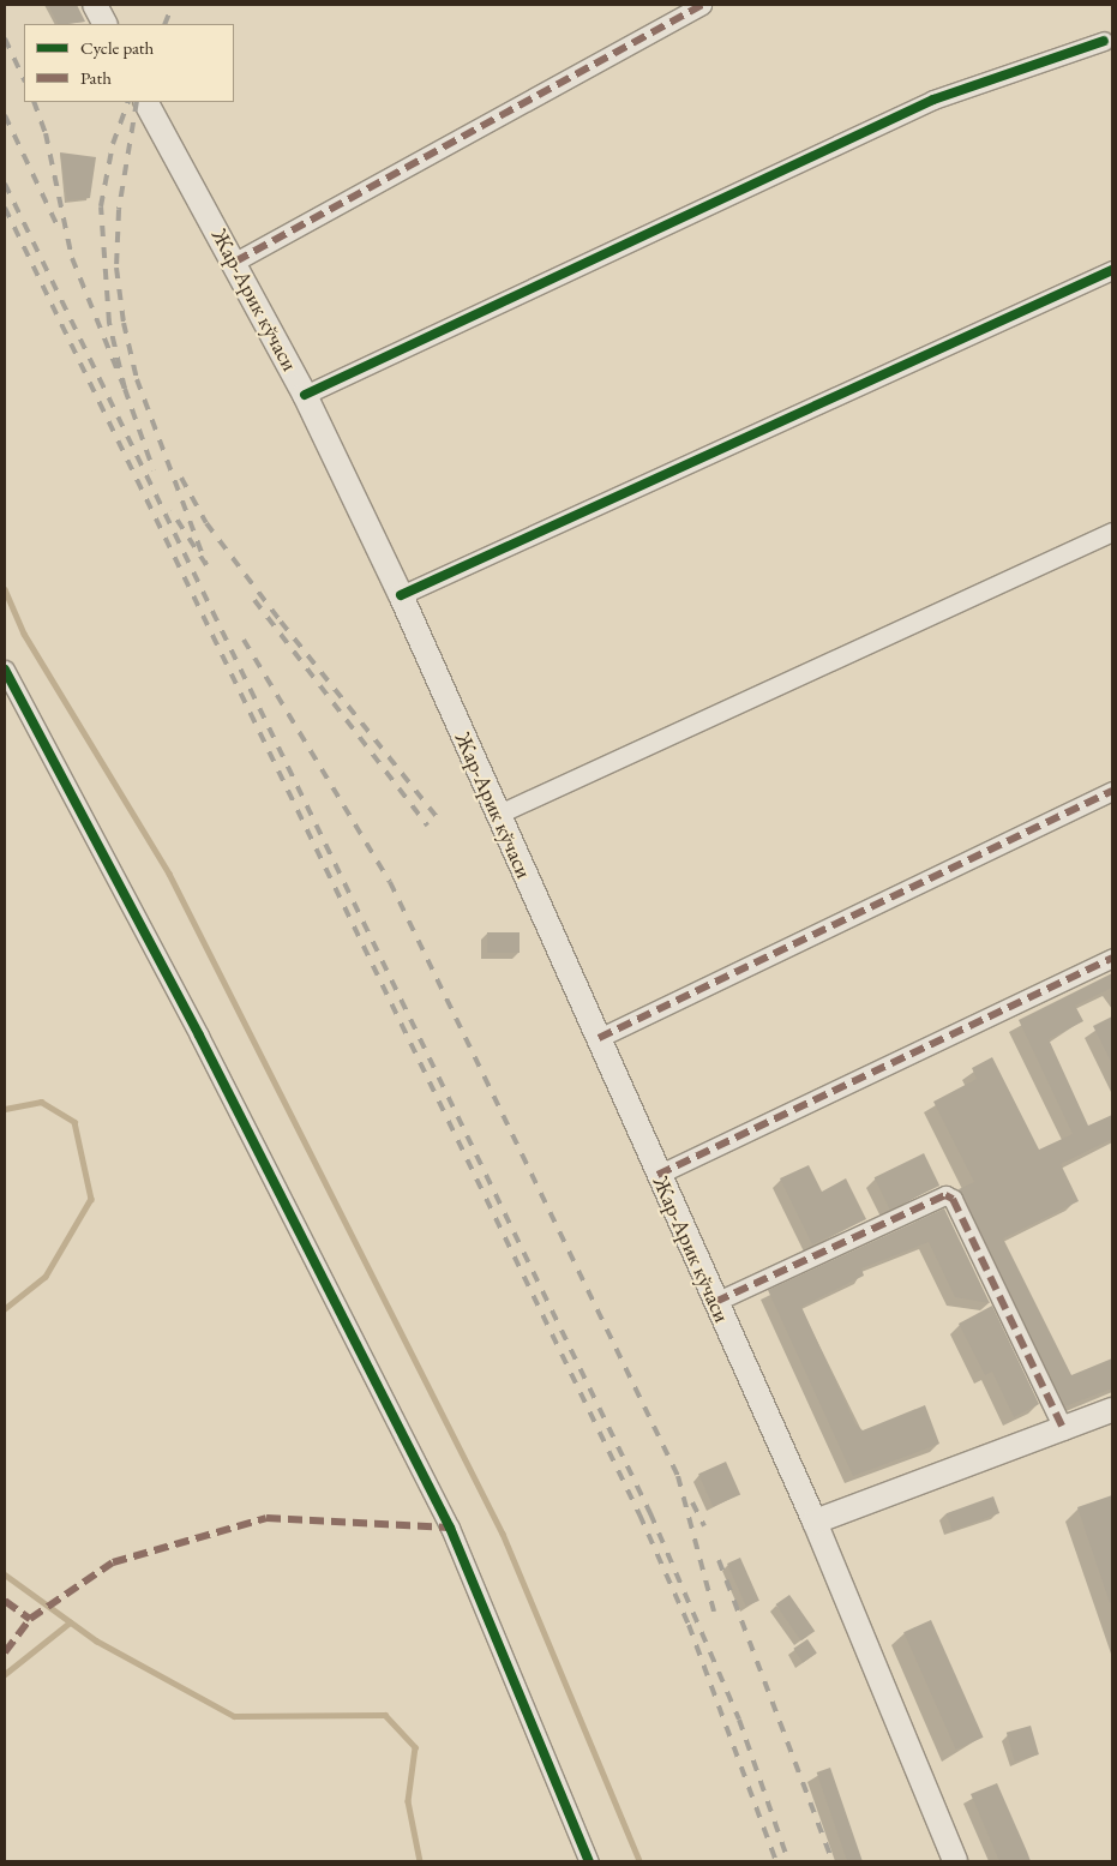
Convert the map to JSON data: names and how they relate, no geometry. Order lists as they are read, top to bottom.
{
  "streets": {
    "main road": ["Жар-Арик кўчаси"]
  },
  "legend": ["Cycle path", "Path"]
}
